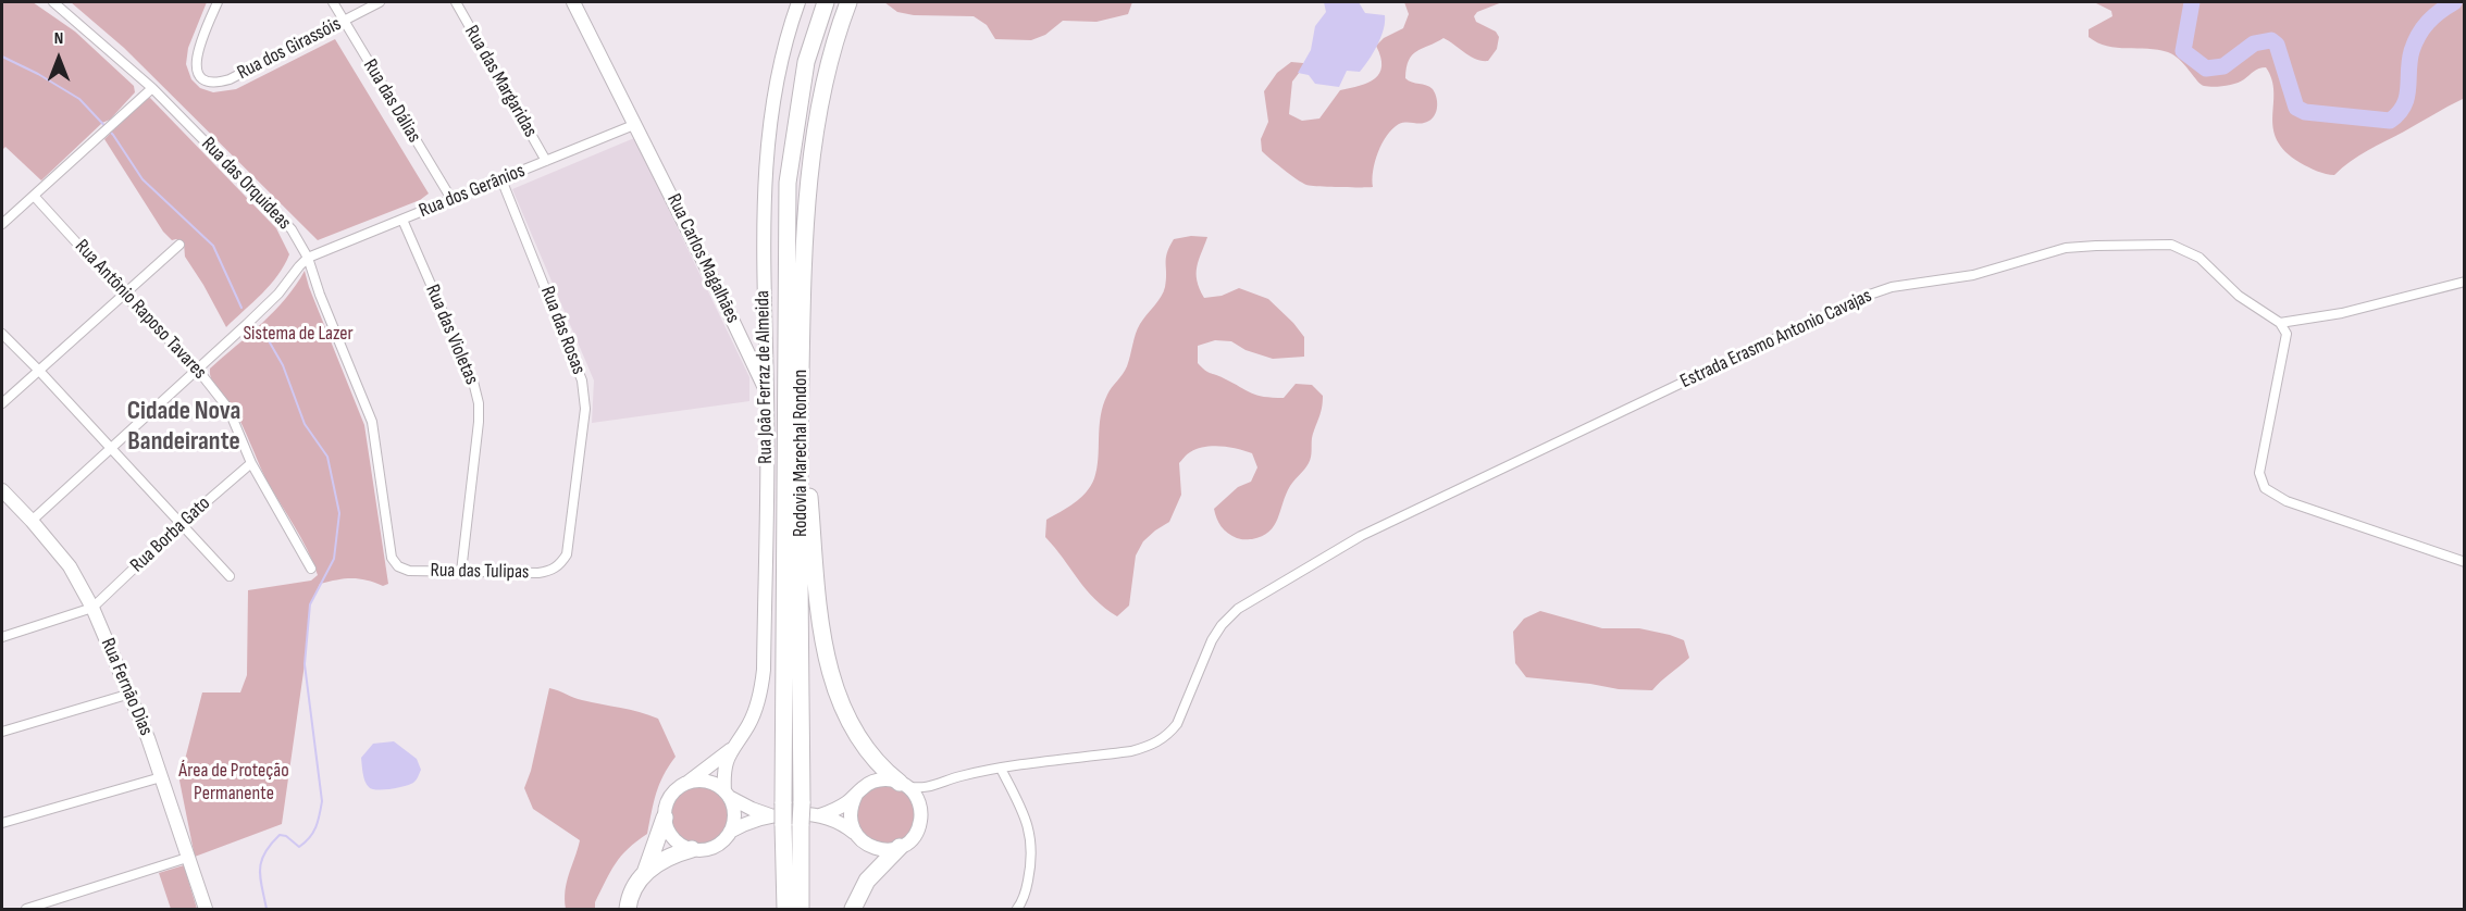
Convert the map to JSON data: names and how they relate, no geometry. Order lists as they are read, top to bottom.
{
  "streets": {
    "highway": ["Rodovia Marechal Rondon"],
    "main road": ["Rua Carlos Magalhães", "Rua João Ferraz de Almeida", "Rua Fernão Dias"],
    "street": [
      "Rua dos Girassóis",
      "Rua das Margaridas",
      "Rua das Dálias",
      "Rua das Orquideas",
      "Rua dos Gerânios",
      "Rua Antônio Raposo Tavares",
      "Rua das Rosas",
      "Rua das Violetas",
      "Estrada Erasmo Antonio Cavajas",
      "Rua Borba Gato",
      "Rua das Tulipas"
    ]
  },
  "crossings": [
    ["Rua dos Girassóis", "Rua das Dálias"],
    ["Rua das Margaridas", "Rua dos Gerânios"],
    ["Rua das Dálias", "Rua dos Gerânios"],
    ["Rua das Orquideas", "Rua dos Gerânios"],
    ["Rua das Orquideas", "Rua das Tulipas"],
    ["Rua dos Gerânios", "Rua Carlos Magalhães"],
    ["Rua dos Gerânios", "Rua das Rosas"],
    ["Rua dos Gerânios", "Rua das Violetas"],
    ["Rua Carlos Magalhães", "Rua João Ferraz de Almeida"],
    ["Rua Antônio Raposo Tavares", "Rua Borba Gato"],
    ["Rua das Rosas", "Rua das Tulipas"],
    ["Rua das Violetas", "Rua das Tulipas"],
    ["Rua Borba Gato", "Rua Fernão Dias"]
  ],
  "districts": ["Cidade Nova Bandeirante"],
  "parks": ["Sistema de Lazer", "Área de Proteção Permanente"],
  "north": "top"
}
